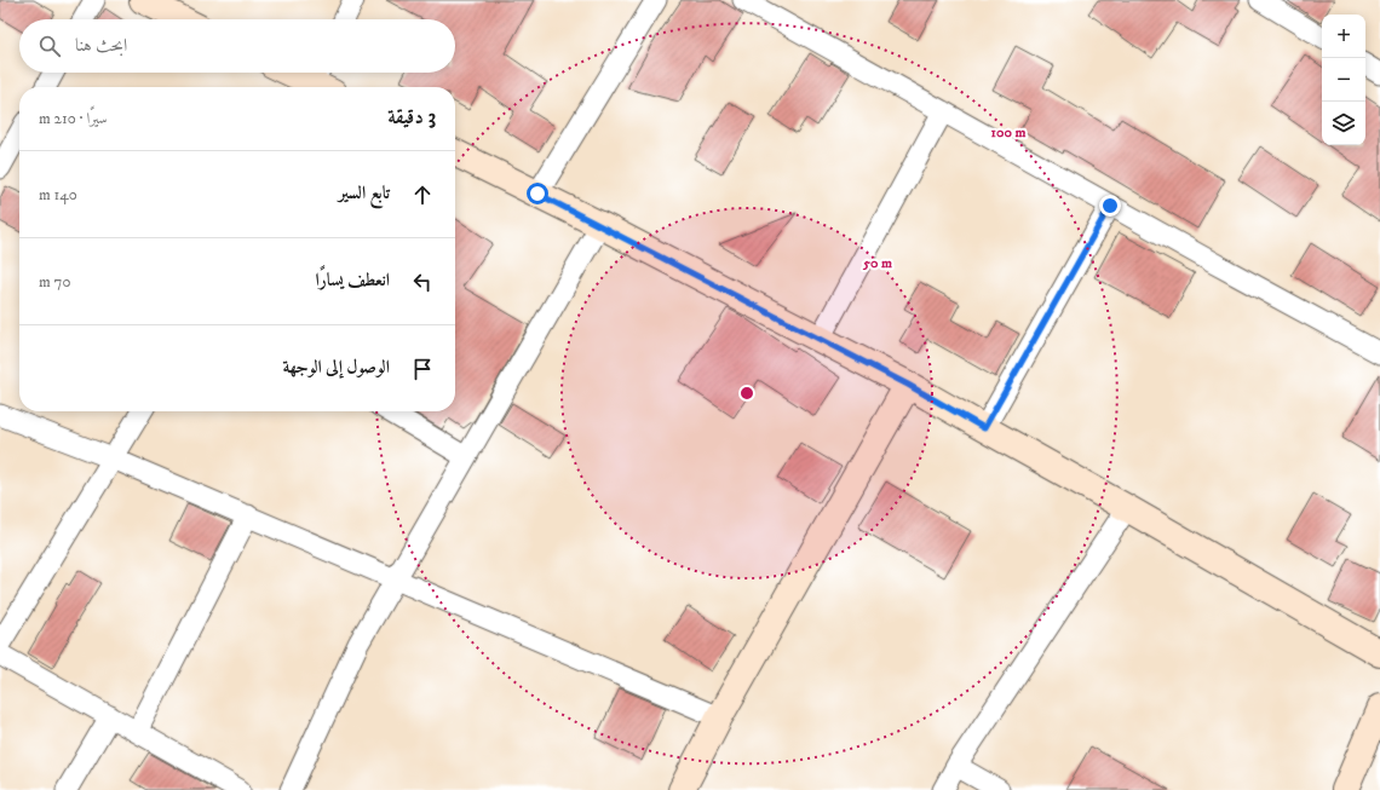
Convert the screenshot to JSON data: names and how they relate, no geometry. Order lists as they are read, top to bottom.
{
  "page": {
    "map_buttons": ["+", "−"],
    "search": "ابحث هنا",
    "heading": ["3 دقيقة", "سيرًا · 210 m"],
    "list": [
      ["تابع السير", "140 m"],
      ["انعطف يسارًا", "70 m"],
      "الوصول إلى الوجهة"
    ]
  },
  "rings": ["100 m", "50 m"]
}
